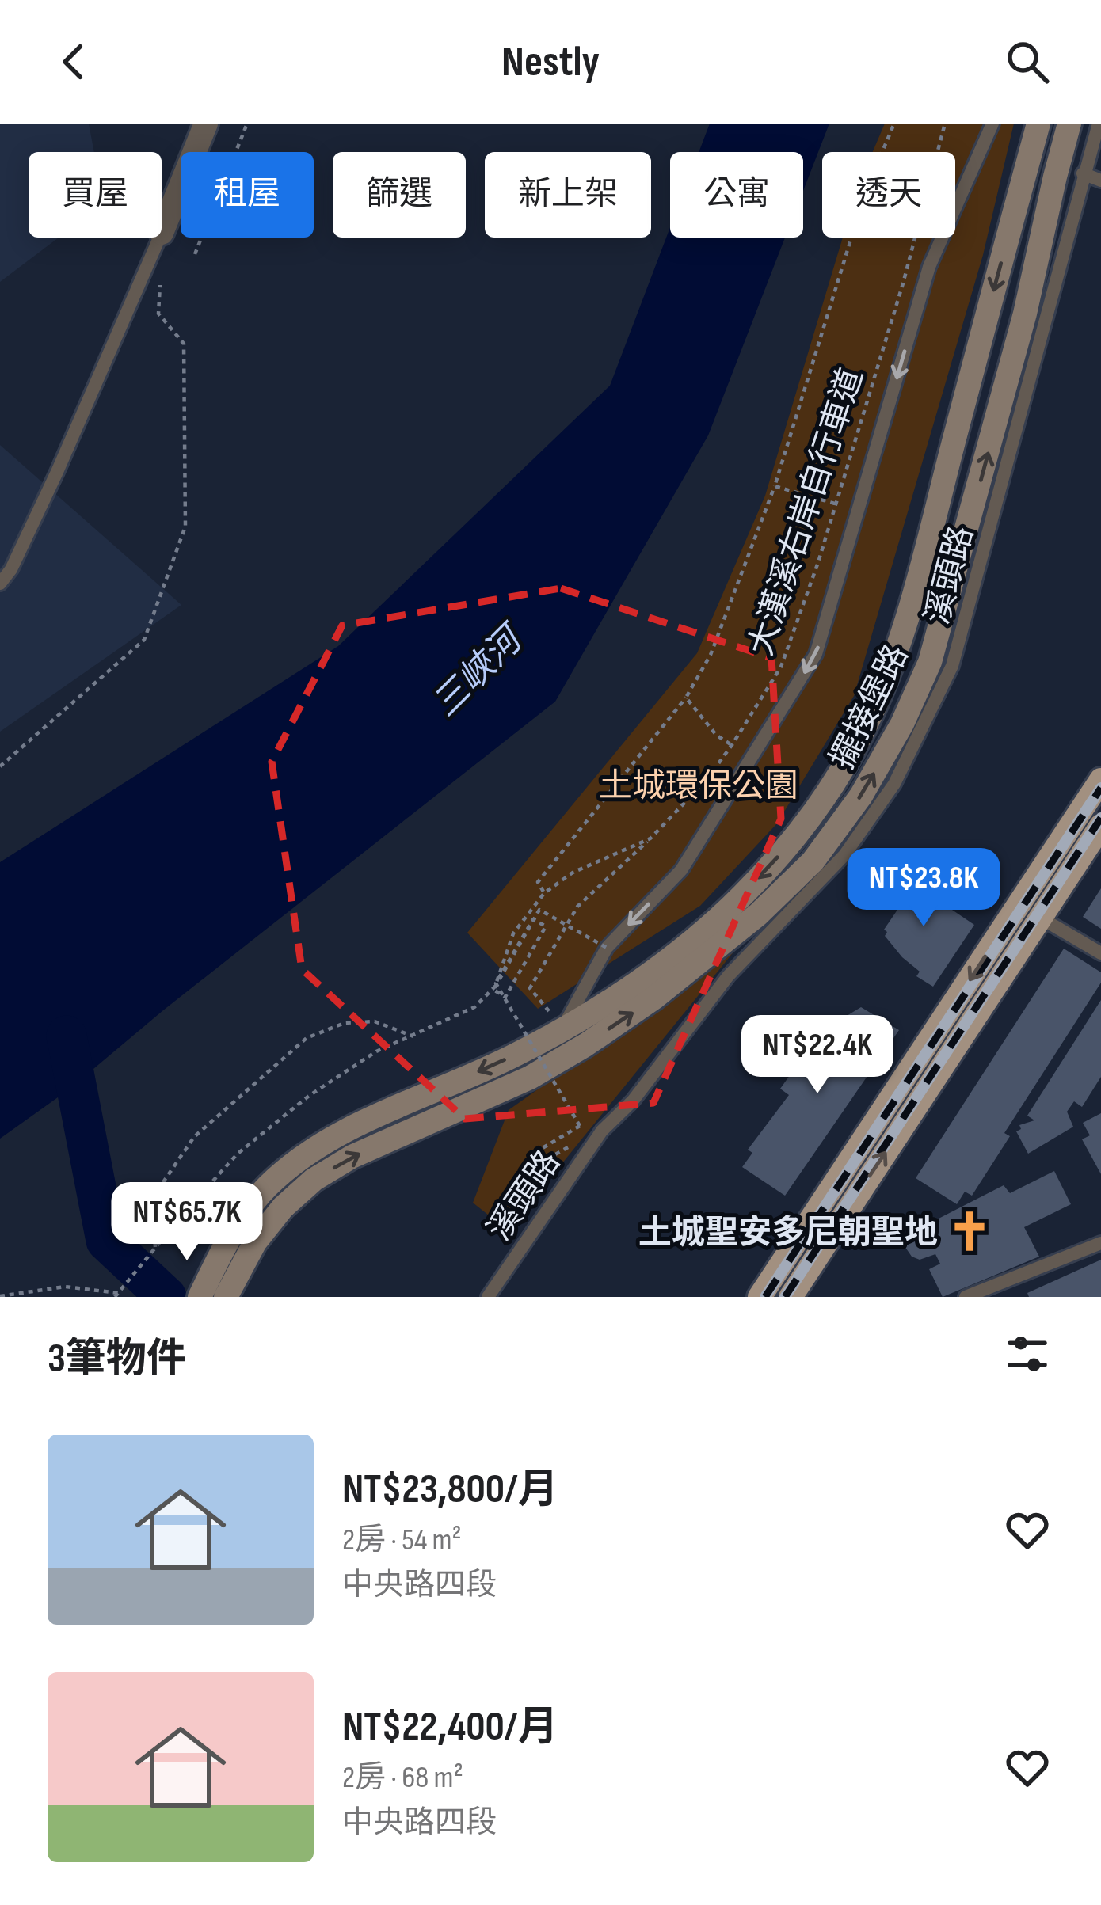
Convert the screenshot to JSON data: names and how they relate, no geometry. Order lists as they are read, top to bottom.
{
  "streets": {
    "street": ["擺接堡路"],
    "lane": ["溪頭路"],
    "path": ["大漢溪右岸自行車道"]
  },
  "water": ["三峽河"],
  "parks": ["土城環保公園"],
  "places": {
    "church": ["土城聖安多尼朝聖地"]
  },
  "page": {
    "header": "Nestly",
    "chip": [
      "買屋",
      "租屋",
      "篩選",
      "新上架",
      "公寓",
      "透天"
    ],
    "price": ["NT$23.8K", "NT$22.4K", "NT$65.7K"],
    "heading": "3筆物件",
    "list": [
      {
        "name": "NT$23,800/月",
        "note": "2房 · 54 m² · 中央路四段"
      },
      {
        "name": "NT$22,400/月",
        "note": "2房 · 68 m² · 中央路四段"
      }
    ]
  }
}
